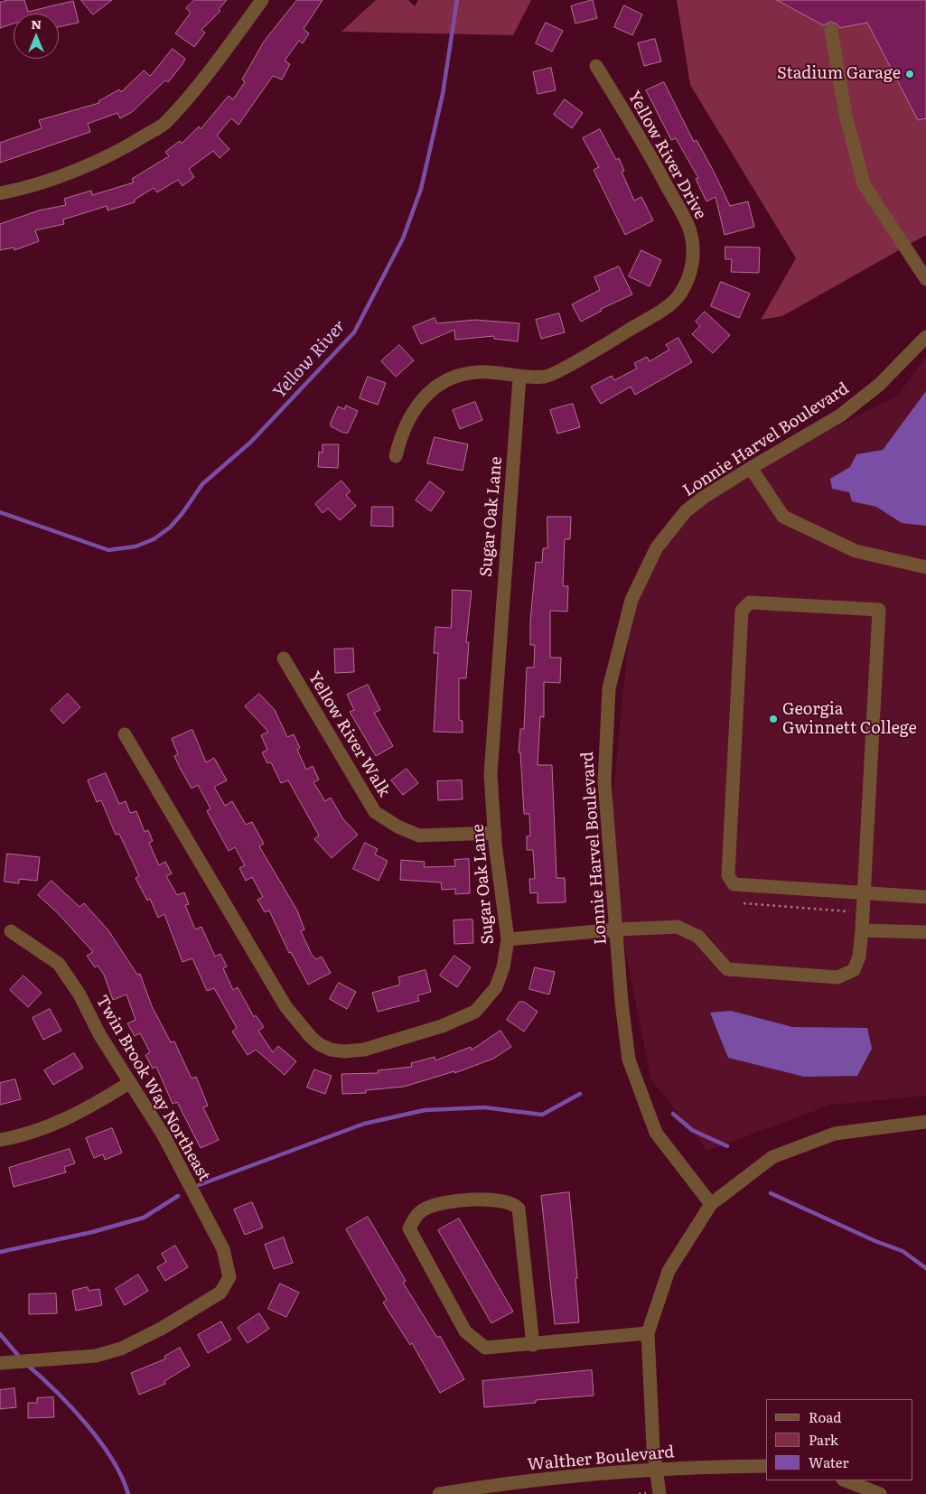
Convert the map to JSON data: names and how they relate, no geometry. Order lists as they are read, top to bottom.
{
  "streets": {
    "street": [
      "Yellow River Drive",
      "Lonnie Harvel Boulevard",
      "Sugar Oak Lane",
      "Yellow River Walk",
      "Twin Brook Way Northeast",
      "Walther Boulevard"
    ]
  },
  "crossings": [
    ["Yellow River Drive", "Sugar Oak Lane"],
    ["Sugar Oak Lane", "Yellow River Walk"]
  ],
  "water": ["Yellow River"],
  "places": ["Stadium Garage", "Georgia Gwinnett College"],
  "legend": ["Road", "Park", "Water"],
  "north": "top"
}
